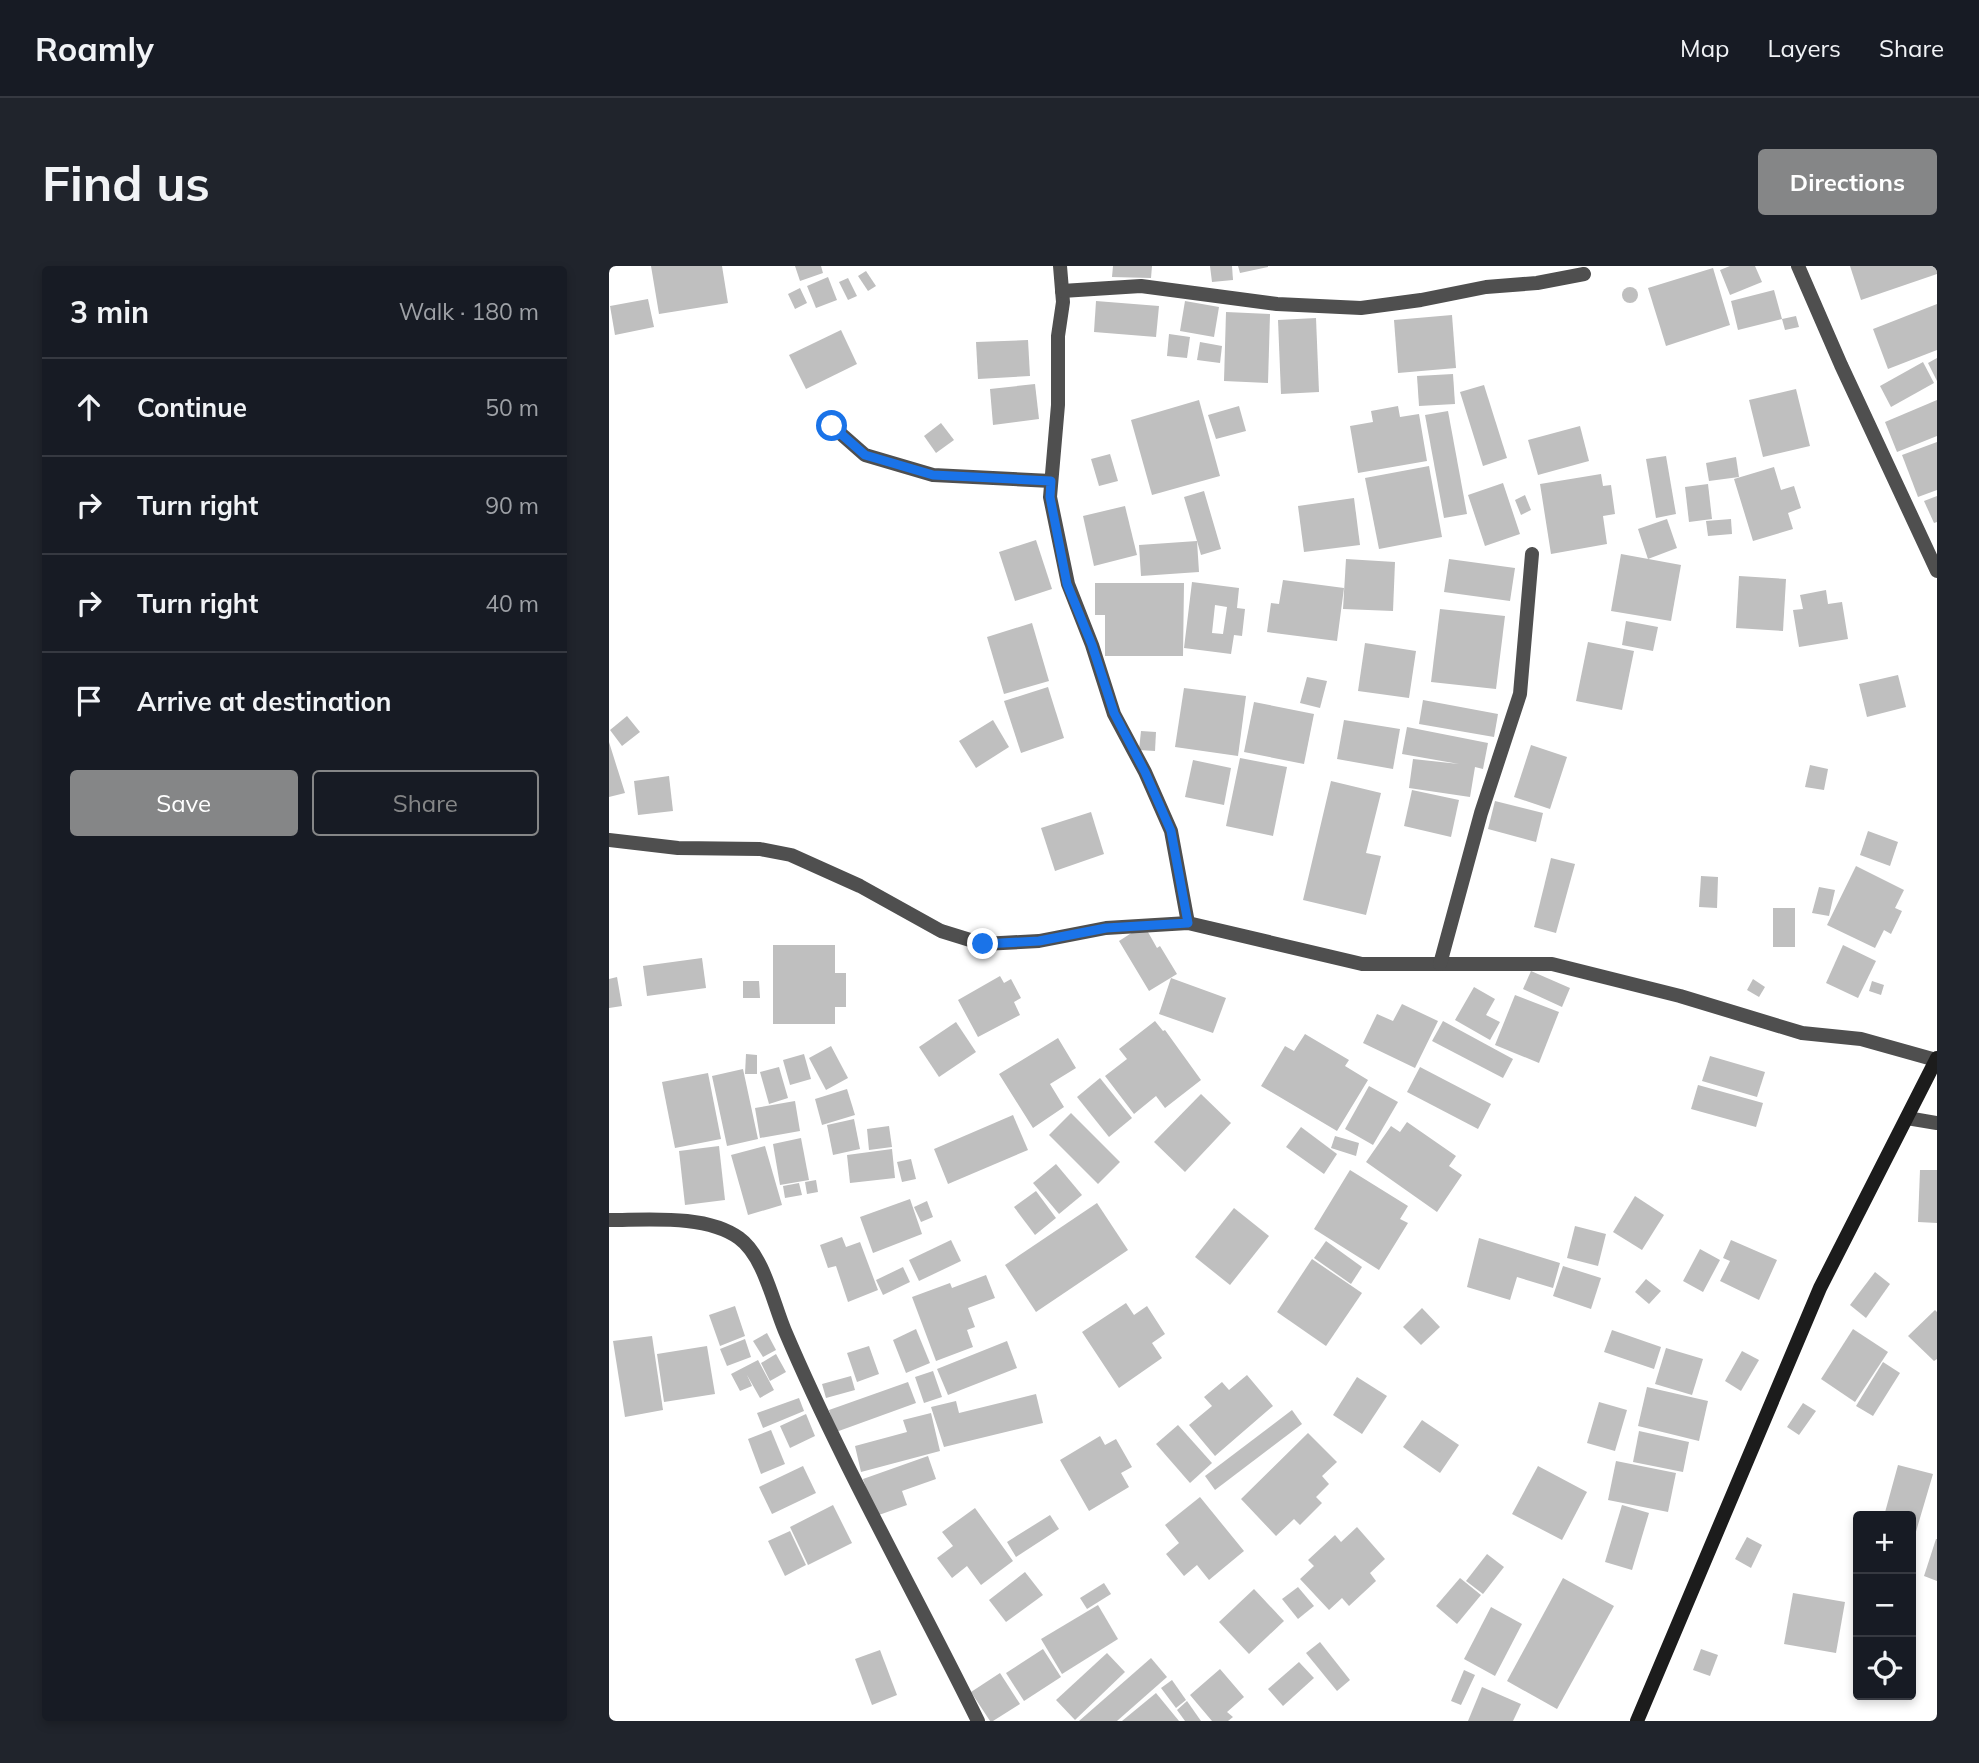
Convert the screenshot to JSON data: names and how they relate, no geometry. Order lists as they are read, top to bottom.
{
  "page": {
    "header": "Roamly",
    "nav": ["Map", "Layers", "Share"],
    "buttons": [
      "Directions",
      ["Save", "Share"]
    ],
    "title": "Find us",
    "heading": ["3 min", "Walk · 180 m"],
    "list": [
      ["Continue", "50 m"],
      ["Turn right", "90 m"],
      ["Turn right", "40 m"],
      "Arrive at destination"
    ],
    "map_buttons": ["+", "−"]
  }
}
